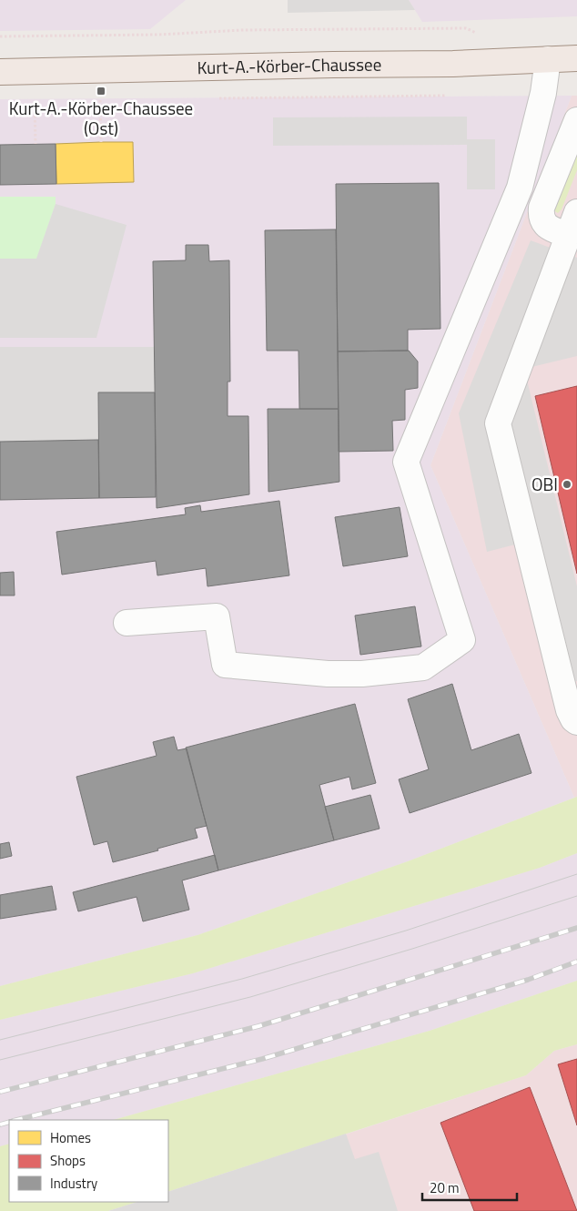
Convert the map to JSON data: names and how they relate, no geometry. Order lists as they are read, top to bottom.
{
  "streets": {
    "main road": ["Kurt-A.-Körber-Chaussee"]
  },
  "places": {
    "transit": ["Kurt-A.-Körber-Chaussee (Ost)"],
    "other": ["OBI"]
  },
  "legend": ["Homes", "Shops", "Industry"],
  "scale_bar": "20 m"
}
